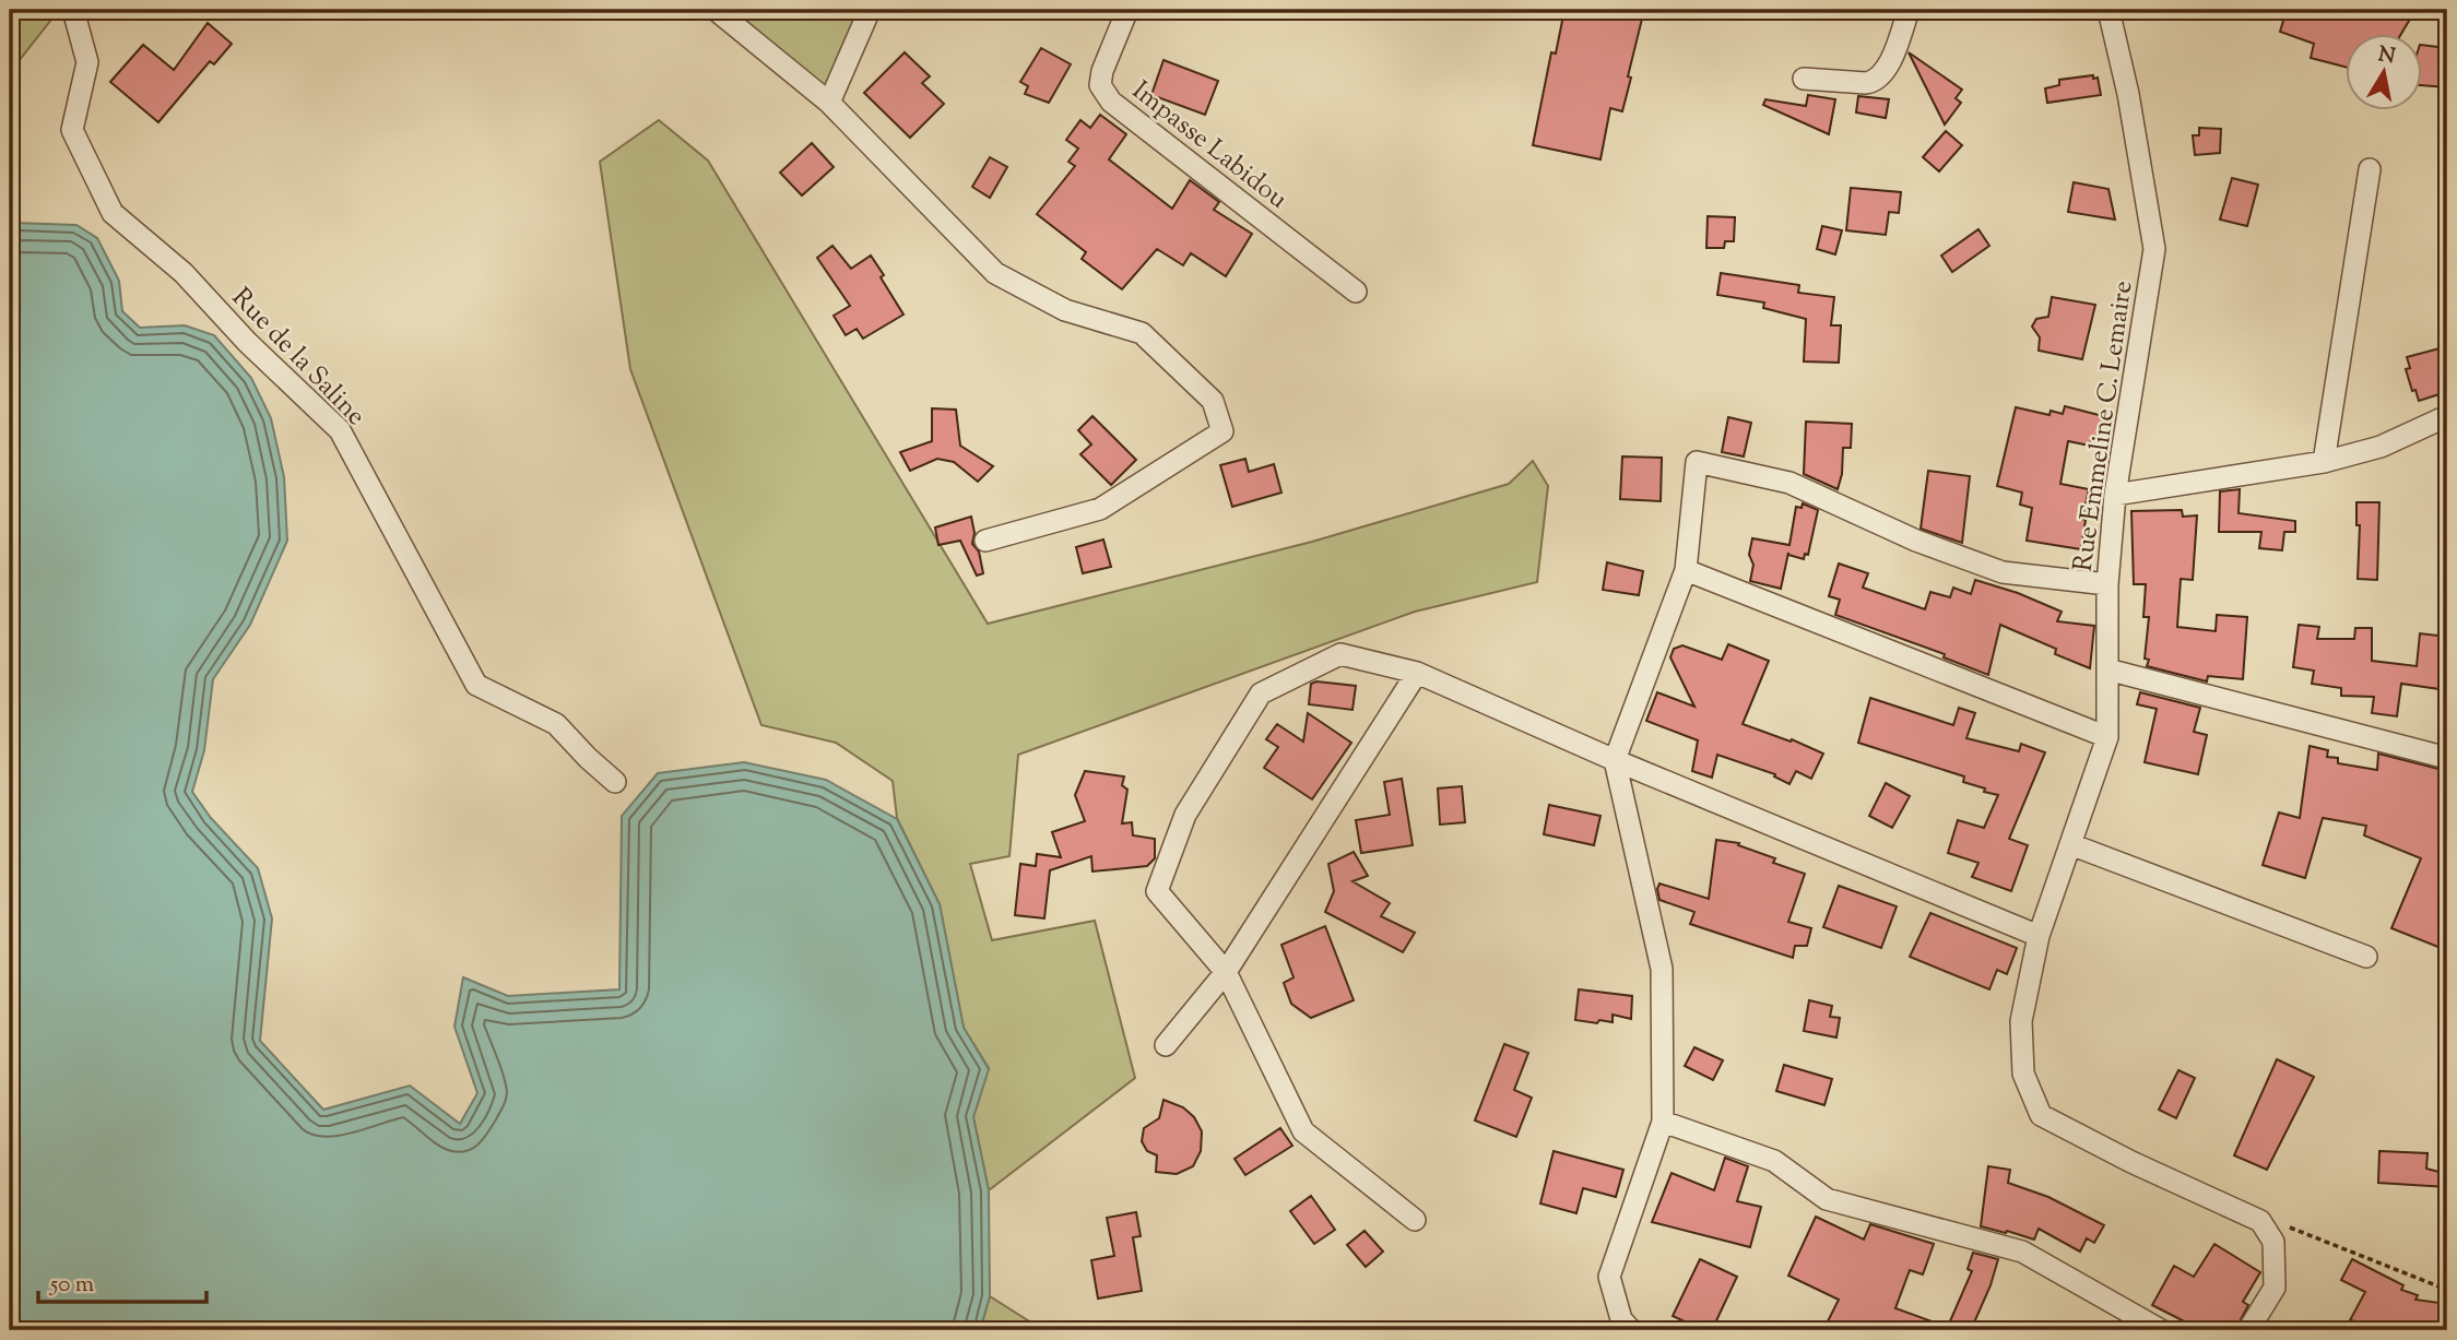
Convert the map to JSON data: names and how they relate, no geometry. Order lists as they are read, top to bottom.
{
  "streets": {
    "street": ["Impasse Labidou", "Rue de la Saline", "Rue Emmeline C. Lemaire"]
  },
  "scale_bar": "50 m",
  "north": "top"
}
